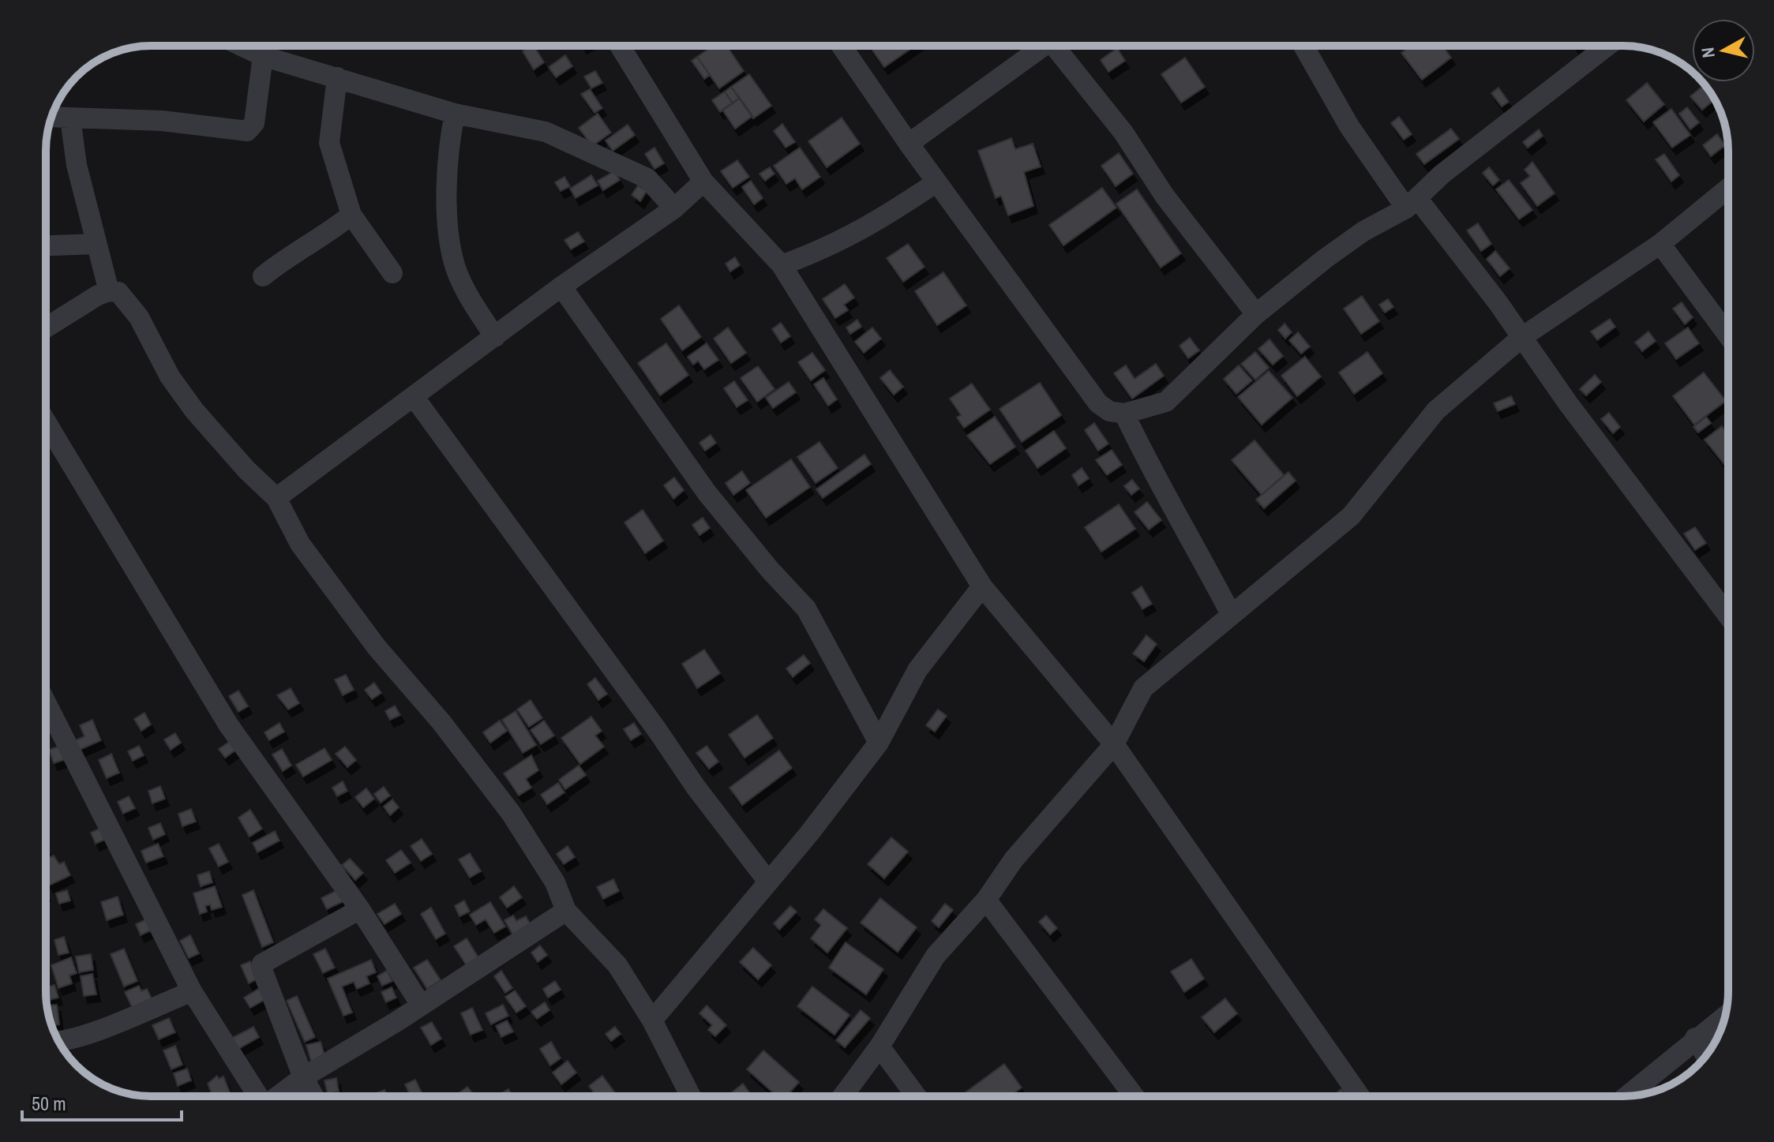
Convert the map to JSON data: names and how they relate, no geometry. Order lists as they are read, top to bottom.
{
  "scale_bar": "50 m",
  "north": "left"
}
